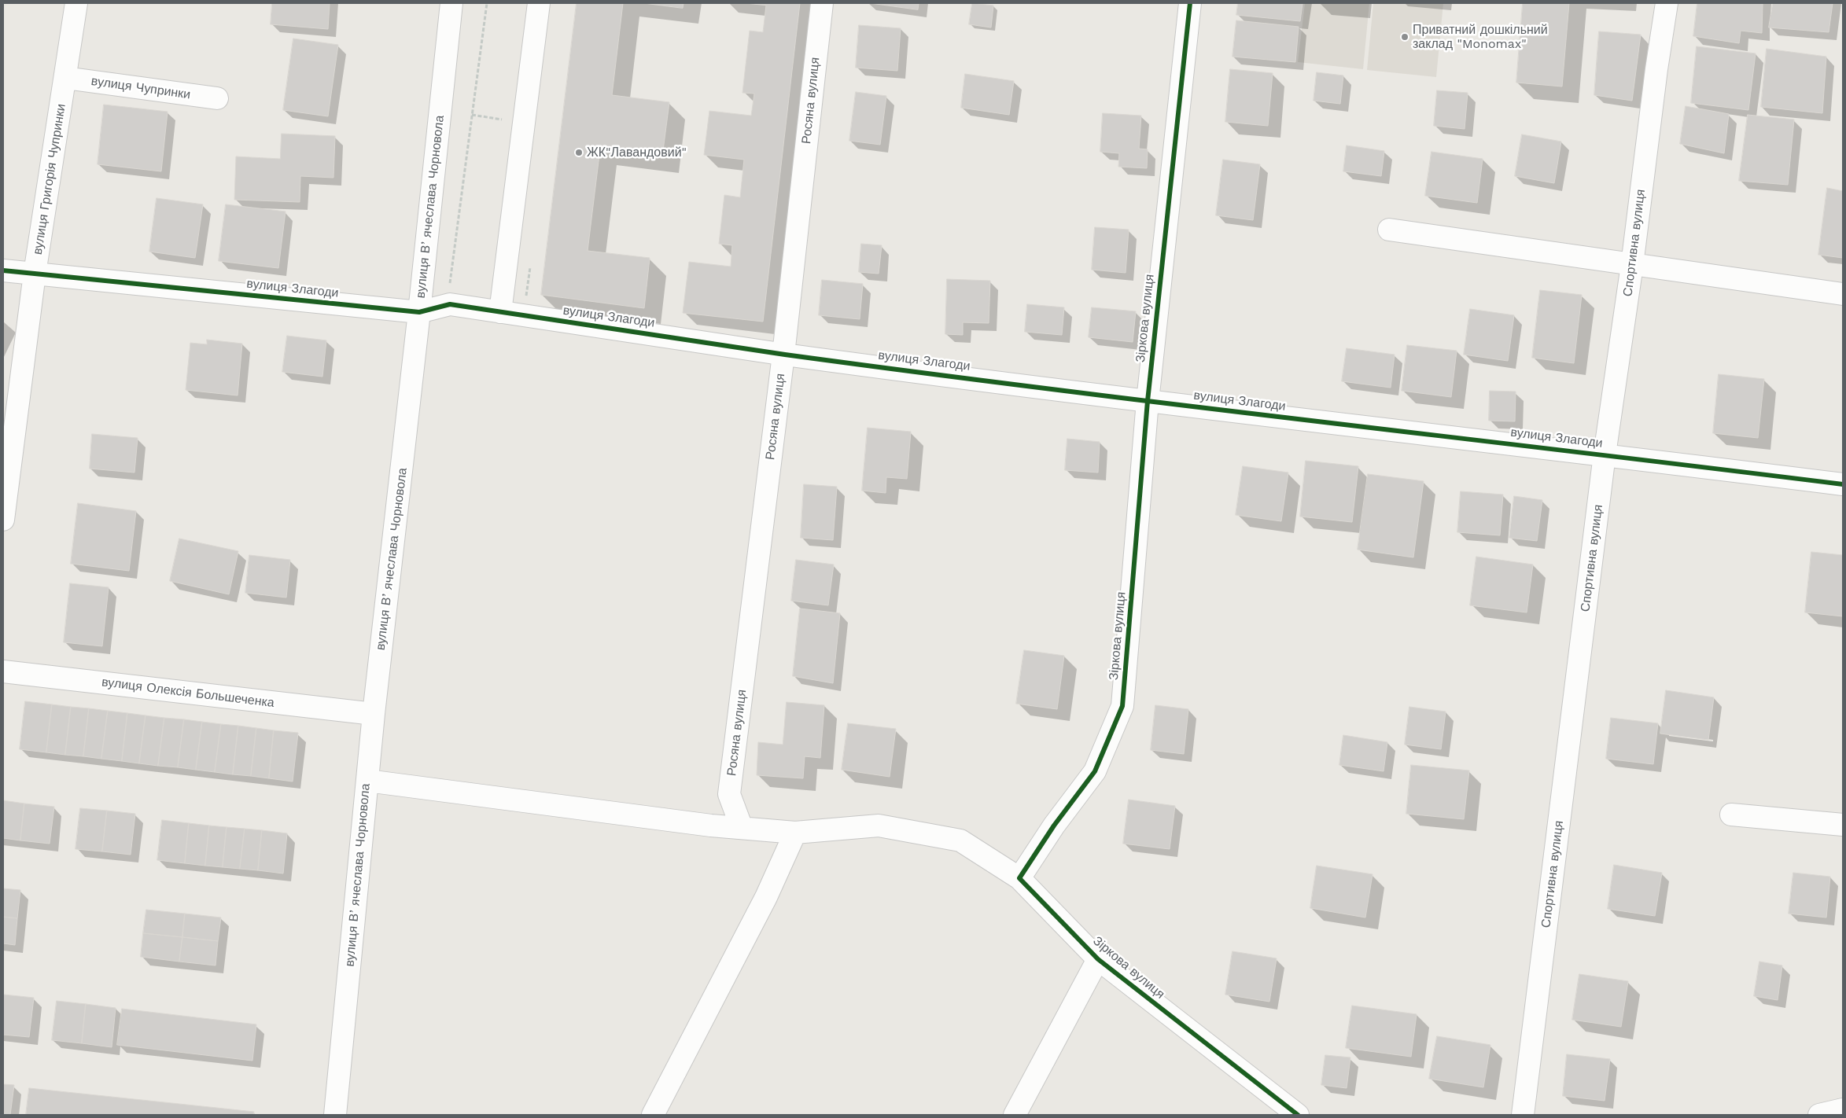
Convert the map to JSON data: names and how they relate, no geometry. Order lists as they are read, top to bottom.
{
  "streets": {
    "street": [
      "вулиця Чупринки",
      "Росяна вулиця",
      "вулиця Григорія Чупринки",
      "вулиця Вʼячеслава Чорновола",
      "Спортивна вулиця",
      "вулиця Злагоди",
      "Зіркова вулиця",
      "вулиця Олексія Большеченка"
    ]
  },
  "crossings": [
    ["вулиця Чупринки", "вулиця Григорія Чупринки"],
    ["Росяна вулиця", "вулиця Злагоди"],
    ["вулиця Григорія Чупринки", "вулиця Злагоди"],
    ["вулиця Вʼячеслава Чорновола", "вулиця Злагоди"],
    ["вулиця Вʼячеслава Чорновола", "вулиця Олексія Большеченка"],
    ["Спортивна вулиця", "вулиця Злагоди"],
    ["вулиця Злагоди", "Зіркова вулиця"]
  ],
  "places": ["Приватний дошкільний заклад \"Monomax\"", "ЖК\"Лавандовий\""]
}
